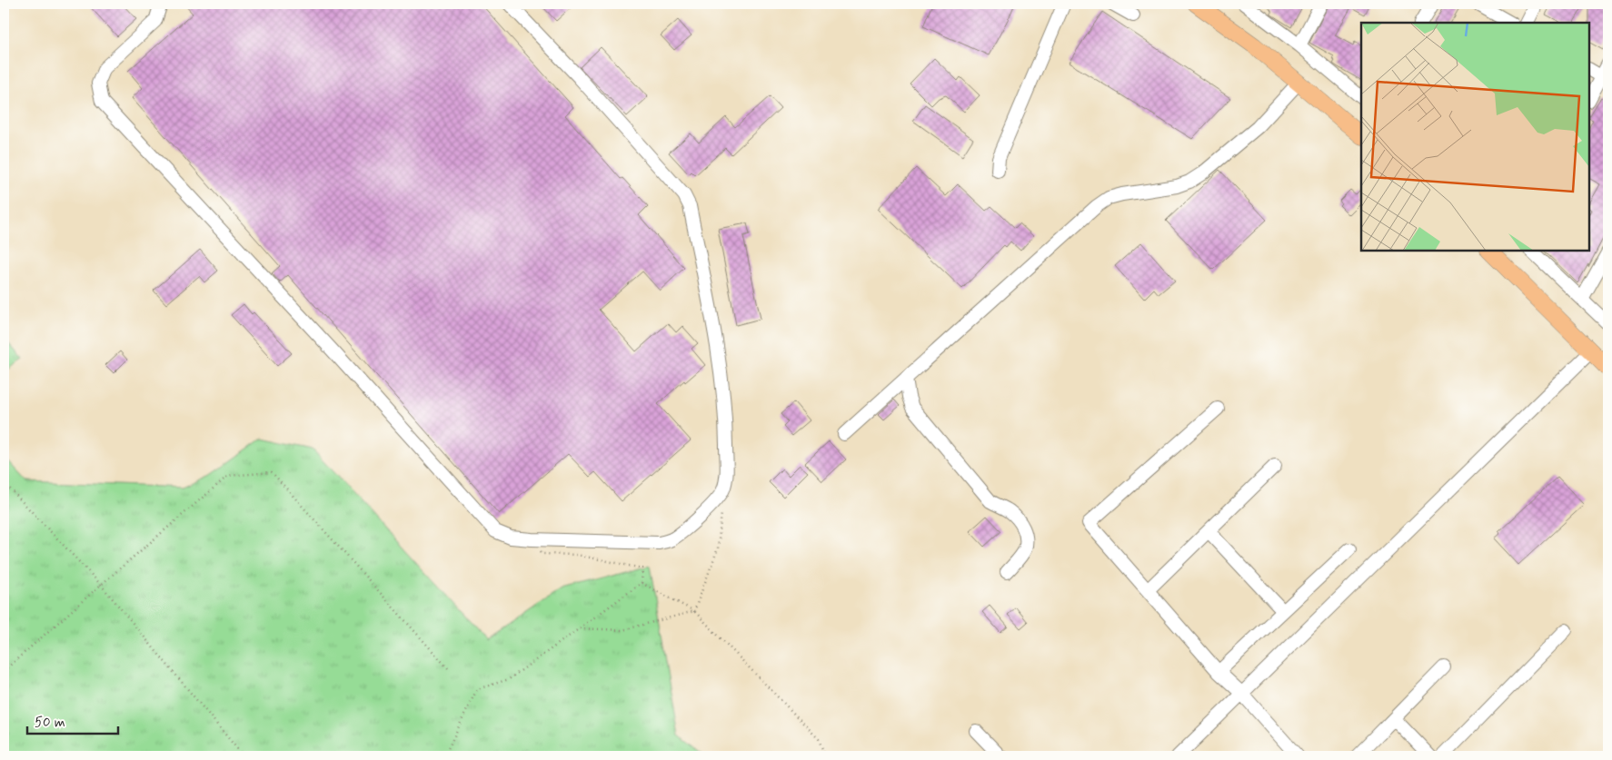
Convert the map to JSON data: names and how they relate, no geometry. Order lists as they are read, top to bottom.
{
  "scale_bar": "50 m"
}
